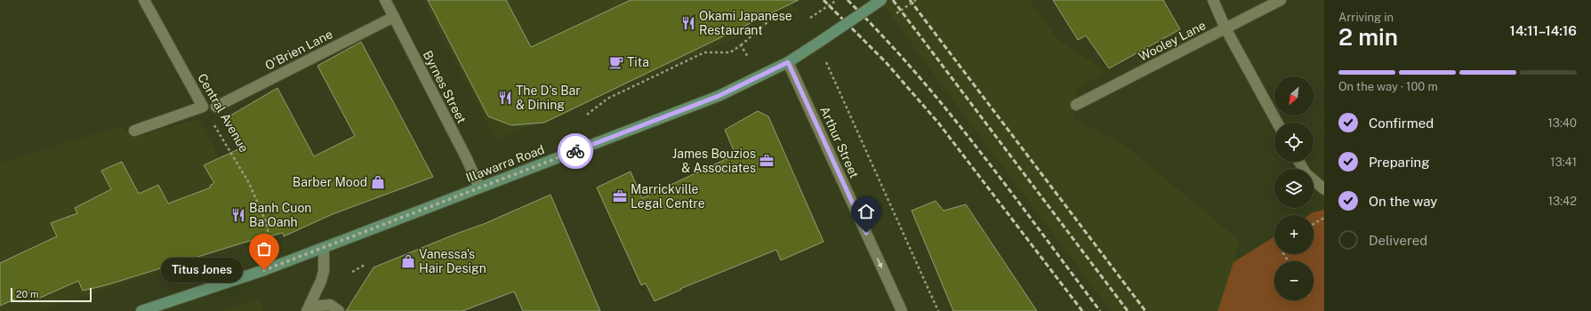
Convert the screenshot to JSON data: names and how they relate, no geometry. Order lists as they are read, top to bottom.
{
  "streets": {
    "main road": ["Illawarra Road"],
    "street": [
      "Wooley Lane",
      "O'Brien Lane",
      "Byrnes Street",
      "Central Avenue",
      "Arthur Street"
    ]
  },
  "crossings": [
    ["O'Brien Lane", "Byrnes Street"],
    ["Byrnes Street", "Illawarra Road"],
    ["Arthur Street", "Illawarra Road"]
  ],
  "one_way": ["Arthur Street"],
  "places": {
    "restaurant": ["Okami Japanese Restaurant", "The D's Bar & Dining", "Banh Cuon Ba Oanh"],
    "cafe": ["Tita"],
    "office": ["James Bouzios & Associates", "Marrickville Legal Centre"],
    "shop": ["Barber Mood", "Vanessa's Hair Design"],
    "other": ["Titus Jones"]
  },
  "scale_bar": "20 m",
  "north": "bottom left",
  "page": {
    "heading": ["2 min", "Arriving in", "14:11–14:16"],
    "bar": "On the way · 100 m",
    "map_buttons": ["+", "−"],
    "list": [
      ["Confirmed", "13:40"],
      ["Preparing", "13:41"],
      ["On the way", "13:42"],
      "Delivered"
    ],
    "bubble": "Titus Jones",
    "scale": "20 m"
  }
}
